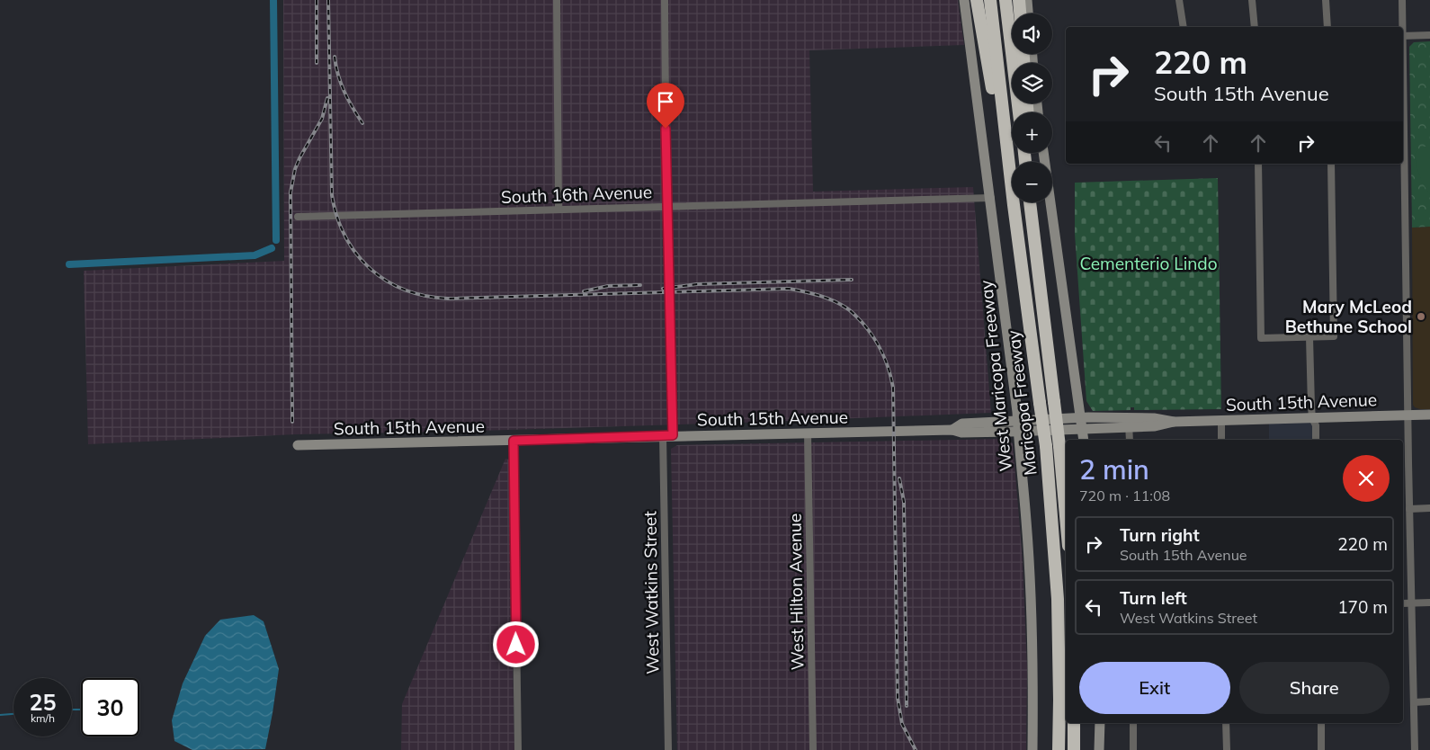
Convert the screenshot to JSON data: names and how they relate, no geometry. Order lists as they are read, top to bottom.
{
  "streets": {
    "highway": ["Maricopa Freeway"],
    "main road": ["West Maricopa Freeway", "South 15th Avenue"],
    "street": ["South 16th Avenue", "West Hilton Avenue", "West Watkins Street"]
  },
  "crossings": [
    ["South 16th Avenue", "West Maricopa Freeway"],
    ["South 16th Avenue", "West Watkins Street"],
    ["West Maricopa Freeway", "South 15th Avenue"],
    ["South 15th Avenue", "West Hilton Avenue"],
    ["South 15th Avenue", "West Watkins Street"]
  ],
  "parks": ["Cementerio Lindo"],
  "places": ["Mary McLeod Bethune School"],
  "page": {
    "map_buttons": ["+", "−"],
    "turn": ["220 m", "South 15th Avenue"],
    "heading": ["2 min", "720 m · 11:08"],
    "list": [
      {
        "name": "Turn right",
        "note": "South 15th Avenue",
        "value": "220 m"
      },
      {
        "name": "Turn left",
        "note": "West Watkins Street",
        "value": "170 m"
      }
    ],
    "buttons": ["Exit", "Share"],
    "speed": "25 km/h",
    "limit": "30"
  }
}
